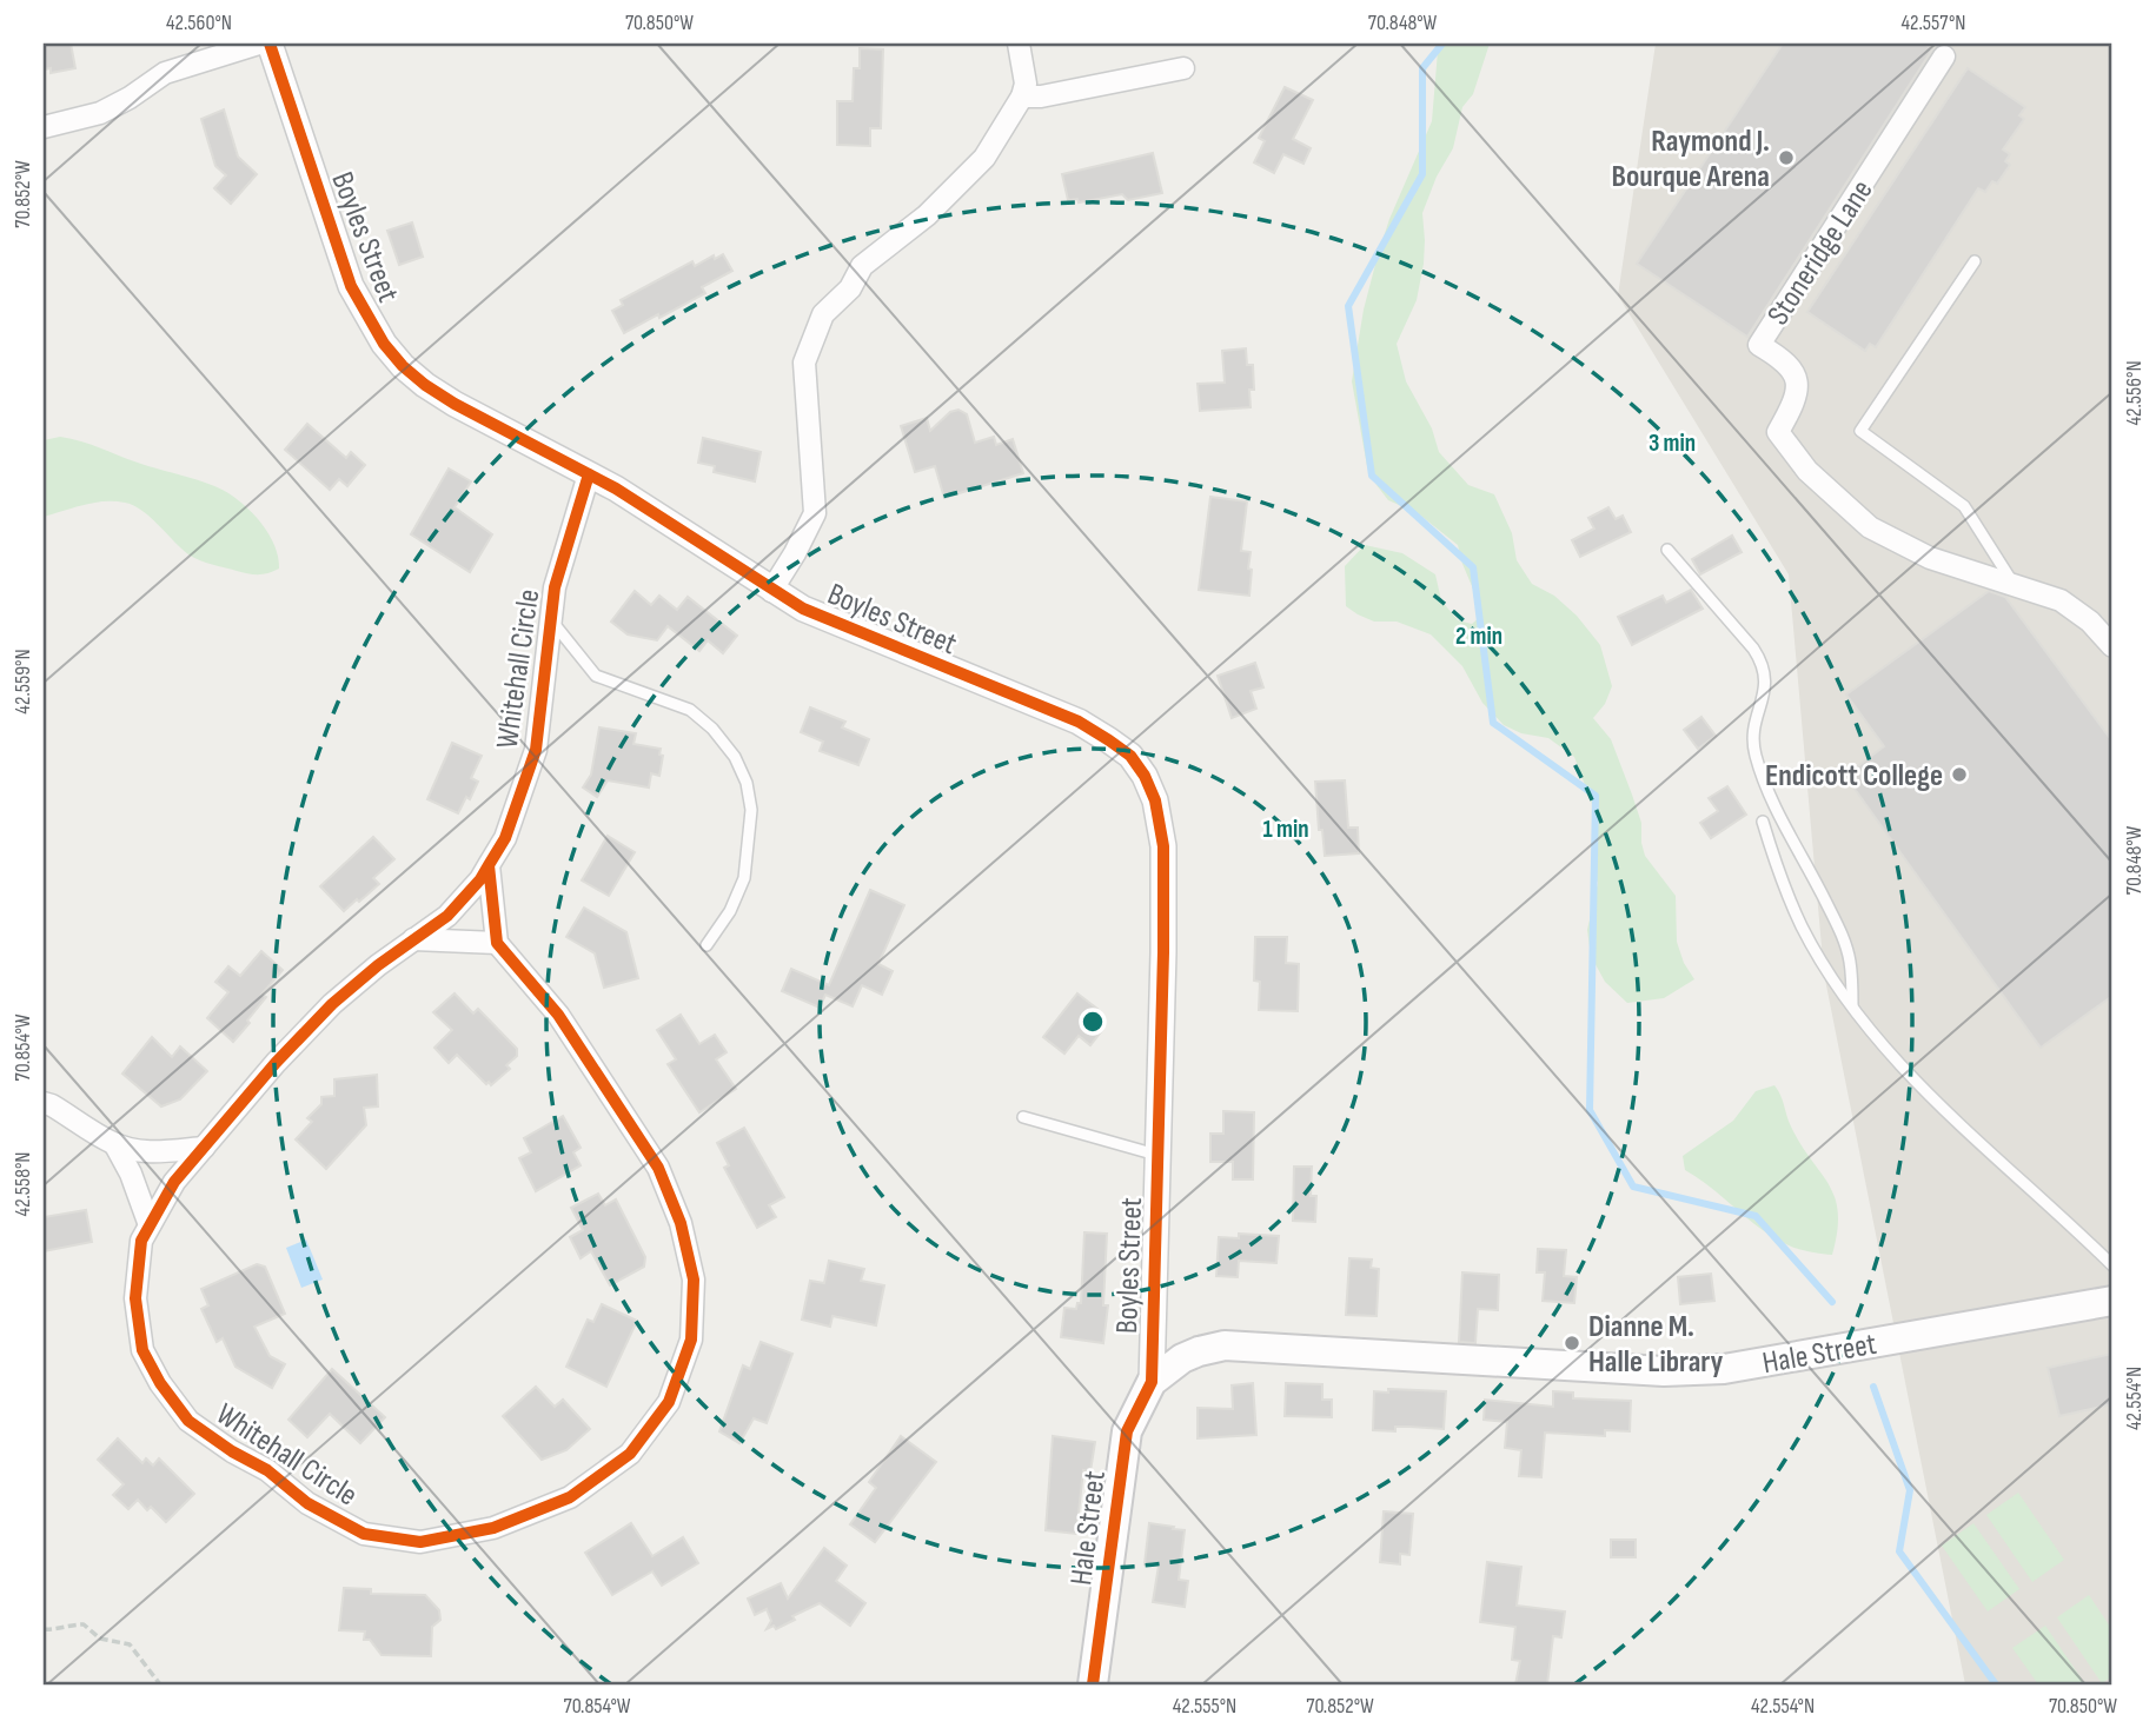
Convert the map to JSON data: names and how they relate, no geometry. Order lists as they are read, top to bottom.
{
  "streets": {
    "main road": ["Hale Street"],
    "street": ["Boyles Street", "Stoneridge Lane", "Whitehall Circle"]
  },
  "crossings": [
    ["Boyles Street", "Whitehall Circle"],
    ["Boyles Street", "Hale Street"]
  ],
  "places": ["Raymond J. Bourque Arena", "Endicott College", "Dianne M. Halle Library"],
  "coordinates": [
    "42.560°N",
    "70.850°W",
    "70.848°W",
    "42.557°N",
    "70.852°W",
    "42.556°N",
    "42.559°N",
    "70.854°W",
    "42.558°N",
    "42.554°N",
    "42.555°N"
  ],
  "rings": ["3 min", "2 min", "1 min"]
}
